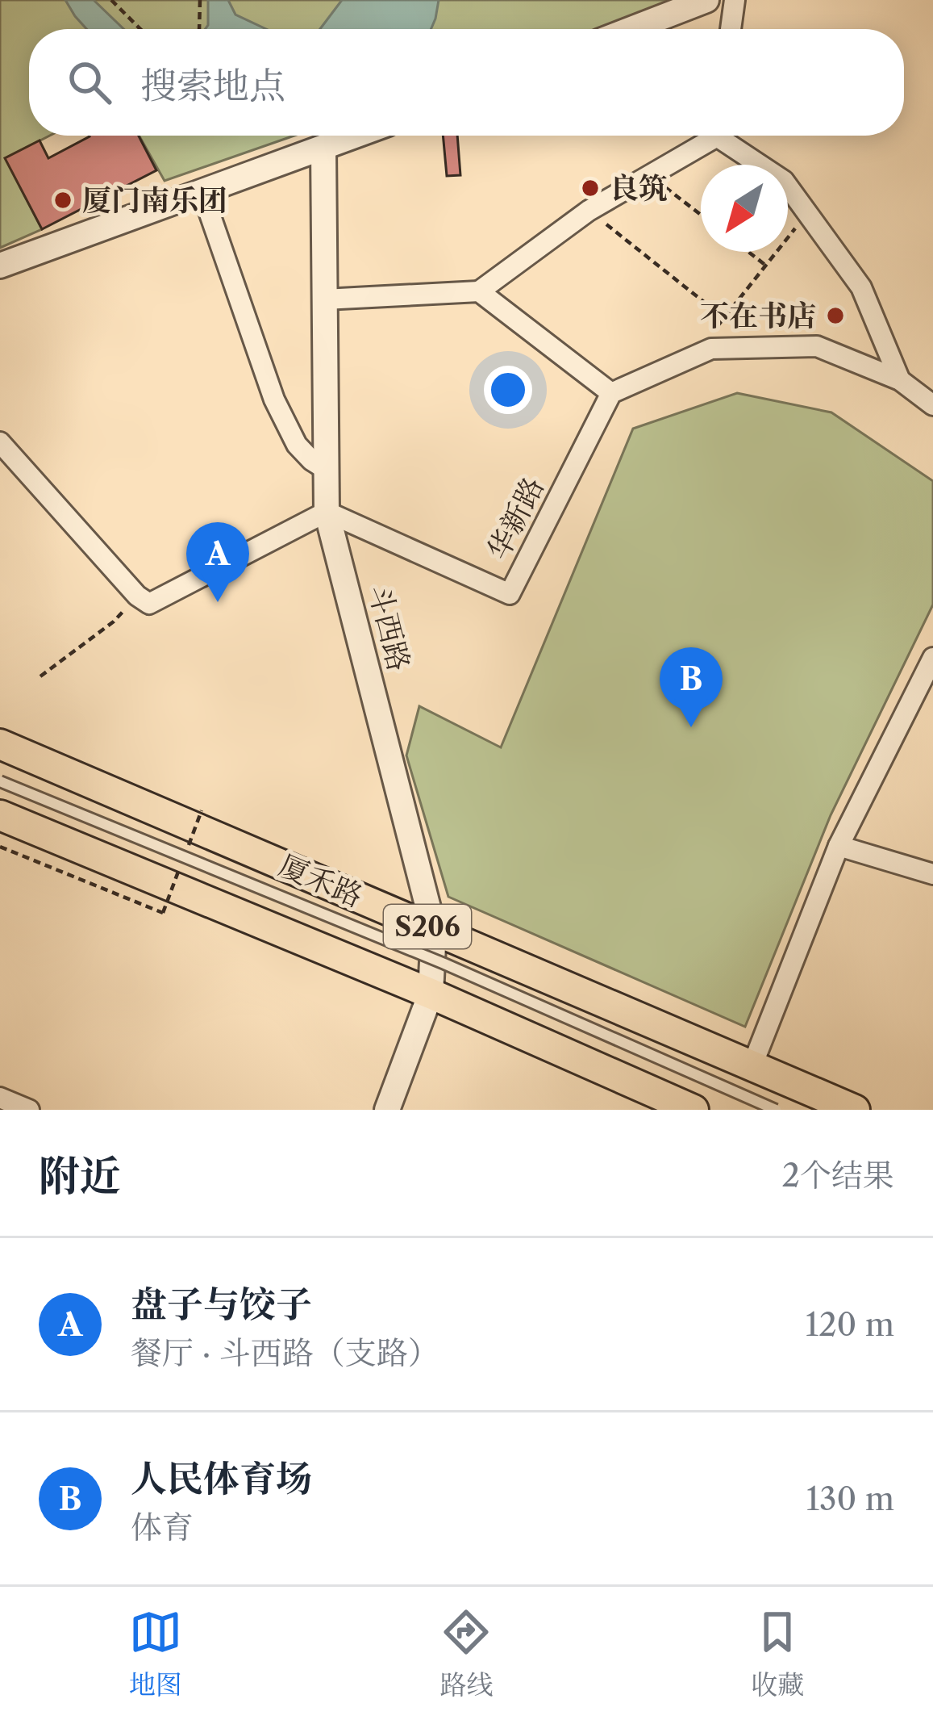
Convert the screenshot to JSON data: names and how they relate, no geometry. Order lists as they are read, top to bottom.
{
  "streets": {
    "main road": ["厦禾路", "S206"],
    "street": ["华新路", "斗西路"]
  },
  "crossings": [
    ["华新路", "斗西路"],
    ["斗西路", "厦禾路"],
    ["斗西路", "S206"]
  ],
  "places": ["良筑", "厦门南乐团", "不在书店"],
  "north": "bottom left",
  "page": {
    "search": "搜索地点",
    "pins": ["A", "B"],
    "heading": ["附近", "2个结果"],
    "list": [
      {
        "mark": "A",
        "name": "盘子与饺子",
        "note": "餐厅 · 斗西路（支路）",
        "value": "120 m"
      },
      {
        "mark": "B",
        "name": "人民体育场",
        "note": "体育",
        "value": "130 m"
      }
    ],
    "nav": ["地图", "路线", "收藏"]
  }
}
